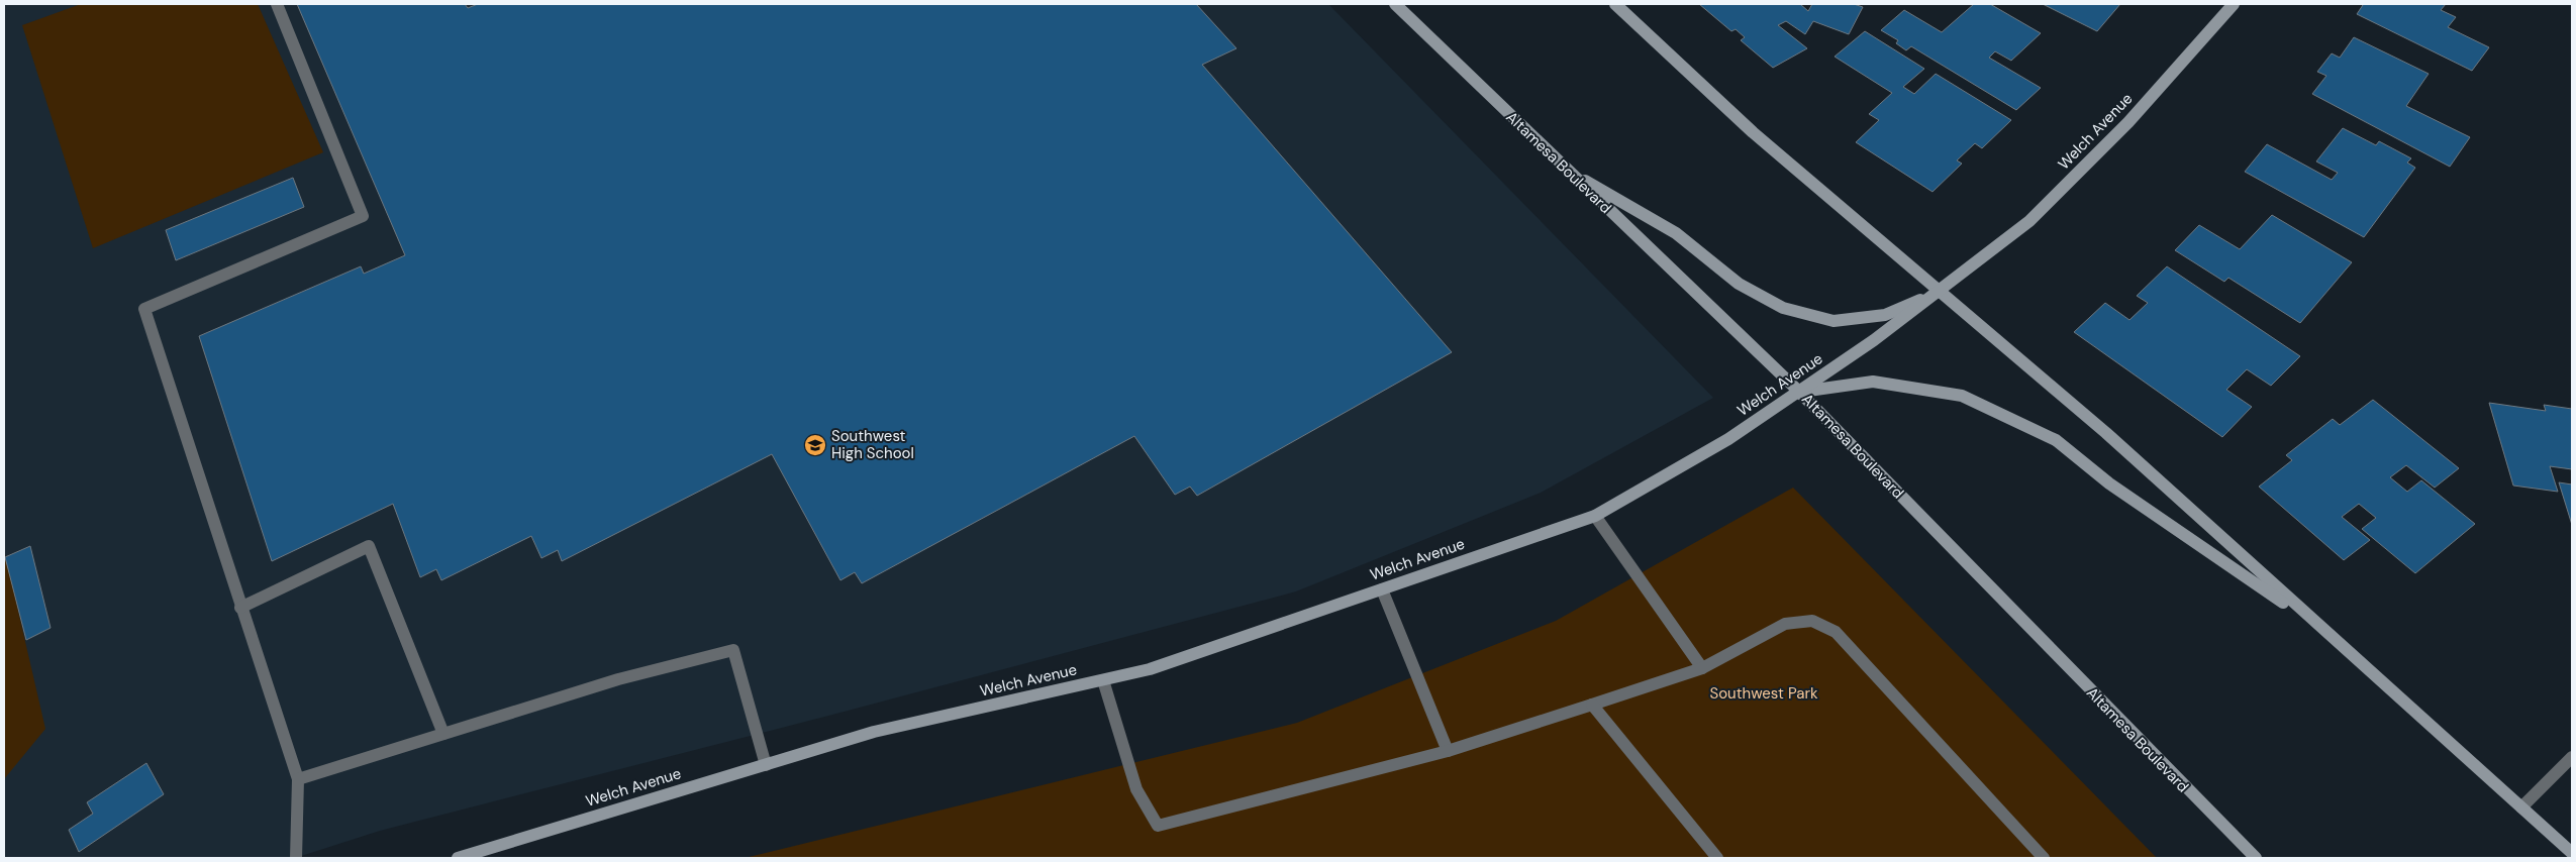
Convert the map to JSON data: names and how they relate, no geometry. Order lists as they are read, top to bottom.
{
  "streets": {
    "main road": ["Welch Avenue", "Altamesa Boulevard"]
  },
  "crossings": [
    ["Welch Avenue", "Altamesa Boulevard"]
  ],
  "parks": ["Southwest Park"],
  "places": {
    "school or university": ["Southwest High School"]
  }
}
